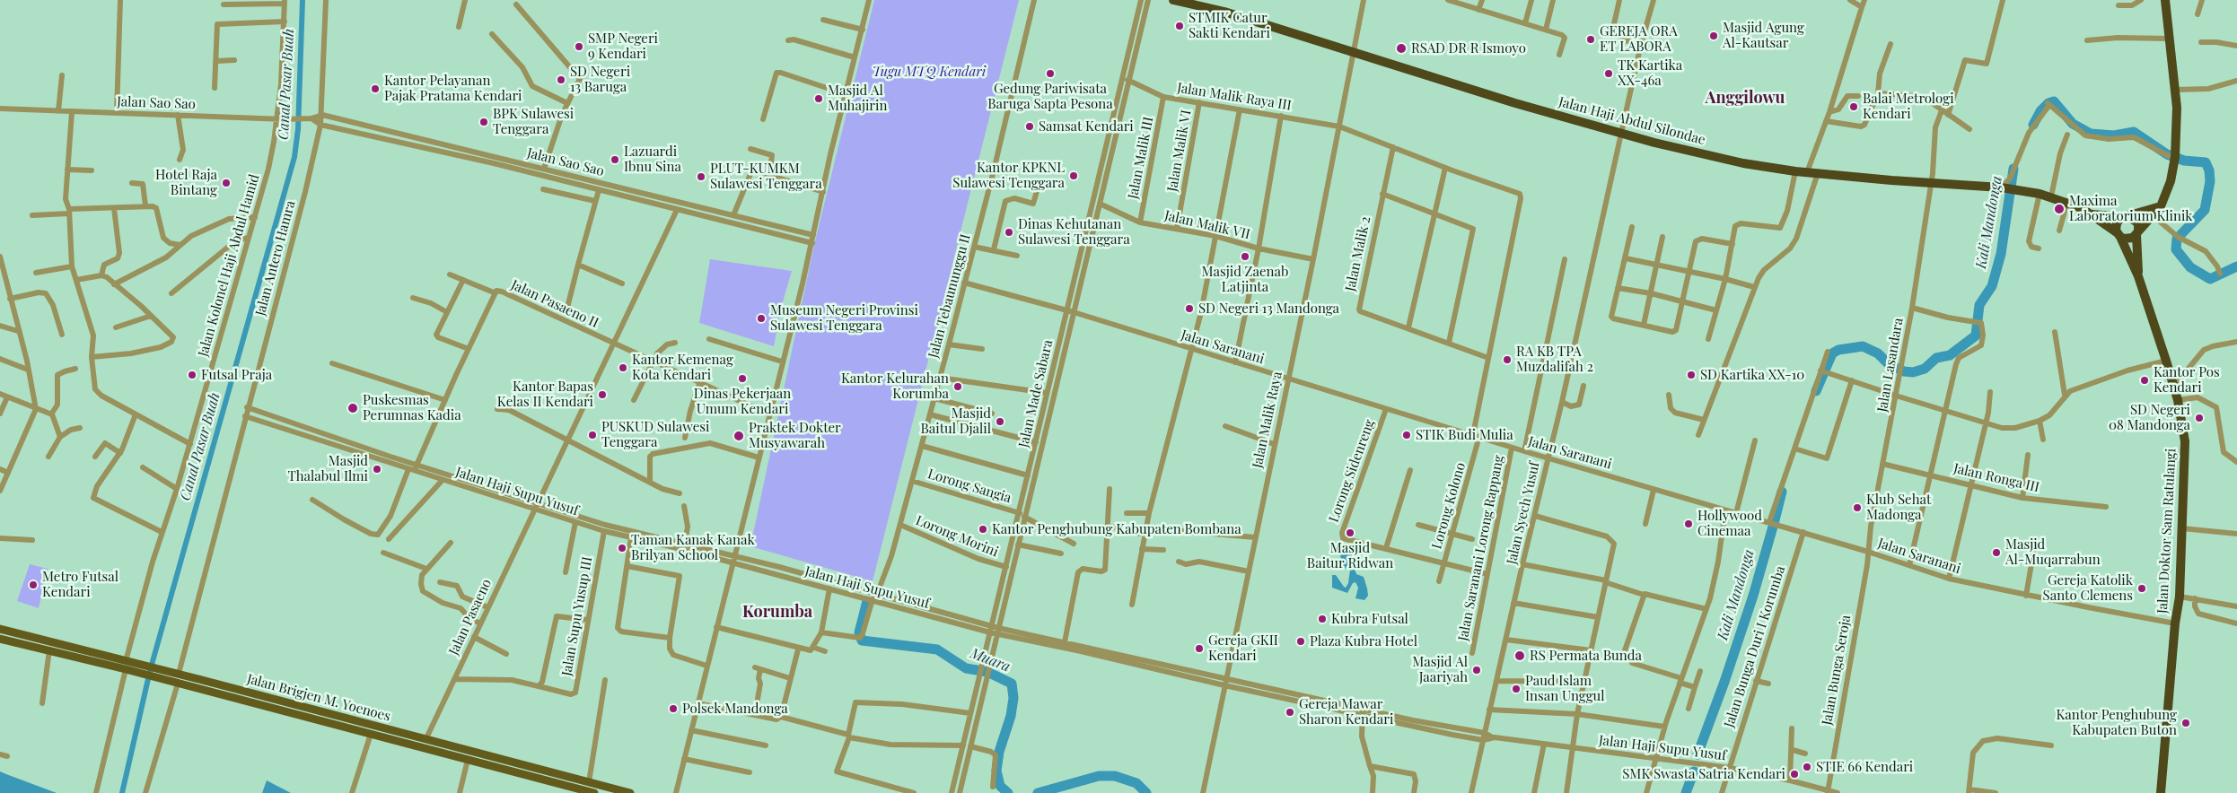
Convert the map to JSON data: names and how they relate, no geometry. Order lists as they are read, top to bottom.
{
  "streets": {
    "highway": ["Jalan Haji Abdul Silondae", "Jalan Doktor Sam Ratulangi"],
    "main road": ["Jalan Brigjen M. Yoenoes"],
    "street": [
      "Jalan Malik Raya III",
      "Jalan Sao Sao",
      "Jalan Malik VI",
      "Jalan Malik III",
      "Jalan Malik VII",
      "Jalan Malik 2",
      "Jalan Antero Hamra",
      "Jalan Kolonel Haji Abdul Hamid",
      "Jalan Tebaununggu II",
      "Jalan Pasaeno II",
      "Jalan Saranani",
      "Jalan Lasandara",
      "Jalan Made Sabara",
      "Jalan Malik Raya",
      "Lorong Sidenreng",
      "Jalan Ronga III",
      "Lorong Sangia",
      "Jalan Haji Supu Yusuf",
      "Lorong Kolono",
      "Jalan Syech Yusuf",
      "Lorong Morini",
      "Jalan Saranani Lorong Rappang",
      "Jalan Supu Yusup III",
      "Jalan Pasaeno",
      "Jalan Bunga Duri I Korumba",
      "Jalan Bunga Seroja"
    ]
  },
  "crossings": [
    ["Jalan Malik Raya III", "Jalan Malik VI"],
    ["Jalan Malik Raya III", "Jalan Malik III"],
    ["Jalan Malik Raya III", "Jalan Malik 2"],
    ["Jalan Malik Raya III", "Jalan Made Sabara"],
    ["Jalan Malik Raya III", "Jalan Malik Raya"],
    ["Jalan Malik Raya III", "Lorong Kolono"],
    ["Jalan Sao Sao", "Jalan Antero Hamra"],
    ["Jalan Sao Sao", "Jalan Kolonel Haji Abdul Hamid"],
    ["Jalan Sao Sao", "Jalan Pasaeno"],
    ["Jalan Haji Abdul Silondae", "Jalan Lasandara"],
    ["Jalan Haji Abdul Silondae", "Jalan Malik Raya"],
    ["Jalan Haji Abdul Silondae", "Jalan Syech Yusuf"],
    ["Jalan Malik VI", "Jalan Malik VII"],
    ["Jalan Malik III", "Jalan Malik VII"],
    ["Jalan Malik VII", "Jalan Made Sabara"],
    ["Jalan Malik VII", "Jalan Malik Raya"],
    ["Jalan Malik 2", "Lorong Kolono"],
    ["Jalan Antero Hamra", "Jalan Haji Supu Yusuf"],
    ["Jalan Antero Hamra", "Jalan Brigjen M. Yoenoes"],
    ["Jalan Kolonel Haji Abdul Hamid", "Jalan Brigjen M. Yoenoes"],
    ["Jalan Tebaununggu II", "Jalan Saranani"],
    ["Jalan Tebaununggu II", "Lorong Sangia"],
    ["Jalan Tebaununggu II", "Jalan Haji Supu Yusuf"],
    ["Jalan Tebaununggu II", "Lorong Morini"],
    ["Jalan Pasaeno II", "Jalan Haji Supu Yusuf"],
    ["Jalan Pasaeno II", "Jalan Pasaeno"],
    ["Jalan Saranani", "Jalan Lasandara"],
    ["Jalan Saranani", "Jalan Made Sabara"],
    ["Jalan Saranani", "Jalan Malik Raya"],
    ["Jalan Saranani", "Lorong Sidenreng"],
    ["Jalan Saranani", "Lorong Kolono"],
    ["Jalan Saranani", "Jalan Syech Yusuf"],
    ["Jalan Saranani", "Jalan Doktor Sam Ratulangi"],
    ["Jalan Saranani", "Jalan Saranani Lorong Rappang"],
    ["Jalan Saranani", "Jalan Bunga Duri I Korumba"],
    ["Jalan Saranani", "Jalan Bunga Seroja"],
    ["Jalan Lasandara", "Jalan Ronga III"],
    ["Jalan Lasandara", "Jalan Bunga Seroja"],
    ["Jalan Made Sabara", "Lorong Sangia"],
    ["Jalan Made Sabara", "Jalan Haji Supu Yusuf"],
    ["Jalan Made Sabara", "Lorong Morini"],
    ["Jalan Malik Raya", "Jalan Haji Supu Yusuf"],
    ["Jalan Haji Supu Yusuf", "Jalan Syech Yusuf"],
    ["Jalan Haji Supu Yusuf", "Jalan Supu Yusup III"],
    ["Jalan Haji Supu Yusuf", "Jalan Pasaeno"],
    ["Jalan Haji Supu Yusuf", "Jalan Bunga Duri I Korumba"],
    ["Jalan Haji Supu Yusuf", "Jalan Bunga Seroja"],
    ["Jalan Pasaeno", "Jalan Brigjen M. Yoenoes"]
  ],
  "districts": ["Anggilowu", "Korumba"],
  "water": ["Canal Pasar Buah", "Kali Mandonga", "Muara"],
  "parks": ["Tugu MTQ Kendari"],
  "places": [
    "STMIK Catur Sakti Kendari",
    "Masjid Agung Al-Kautsar",
    "GEREJA ORA ET LABORA",
    "SMP Negeri 9 Kendari",
    "RSAD DR R Ismoyo",
    "Gedung Pariwisata Baruga Sapta Pesona",
    "TK Kartika XX-46a",
    "SD Negeri 13 Baruga",
    "Kantor Pelayanan Pajak Pratama Kendari",
    "Masjid Al Muhajirin",
    "Balai Metrologi Kendari",
    "BPK Sulawesi Tenggara",
    "Samsat Kendari",
    "Lazuardi Ibnu Sina",
    "Kantor KPKNL Sulawesi Tenggara",
    "PLUT-KUMKM Sulawesi Tenggara",
    "Hotel Raja Bintang",
    "Maxima Laboratorium Klinik",
    "Dinas Kehutanan Sulawesi Tenggara",
    "Masjid Zaenab Latjinta",
    "SD Negeri 13 Mandonga",
    "Museum Negeri Provinsi Sulawesi Tenggara",
    "RA KB TPA Muzdalifah 2",
    "Kantor Kemenag Kota Kendari",
    "Futsal Praja",
    "SD Kartika XX-10",
    "Dinas Pekerjaan Umum Kendari",
    "Kantor Pos Kendari",
    "Kantor Kelurahan Korumba",
    "Kantor Bapas Kelas II Kendari",
    "Puskesmas Perumnas Kadia",
    "SD Negeri 08 Mandonga",
    "Masjid Baitul Djalil",
    "PUSKUD Sulawesi Tenggara",
    "STIK Budi Mulia",
    "Praktek Dokter Musyawarah",
    "Masjid Thalabul Ilmi",
    "Klub Sehat Madonga",
    "Hollywood Cinemaa",
    "Kantor Penghubung Kabupaten Bombana",
    "Masjid Baitur Ridwan",
    "Taman Kanak Kanak Brilyan School",
    "Masjid Al-Muqarrabun",
    "Metro Futsal Kendari",
    "Gereja Katolik Santo Clemens",
    "Kubra Futsal",
    "Plaza Kubra Hotel",
    "Gereja GKII Kendari",
    "RS Permata Bunda",
    "Masjid Al Jaariyah",
    "Paud Islam Insan Unggul",
    "Polsek Mandonga",
    "Gereja Mawar Sharon Kendari",
    "Kantor Penghubung Kabupaten Buton",
    "STIE 66 Kendari",
    "SMK Swasta Satria Kendari"
  ]
}
